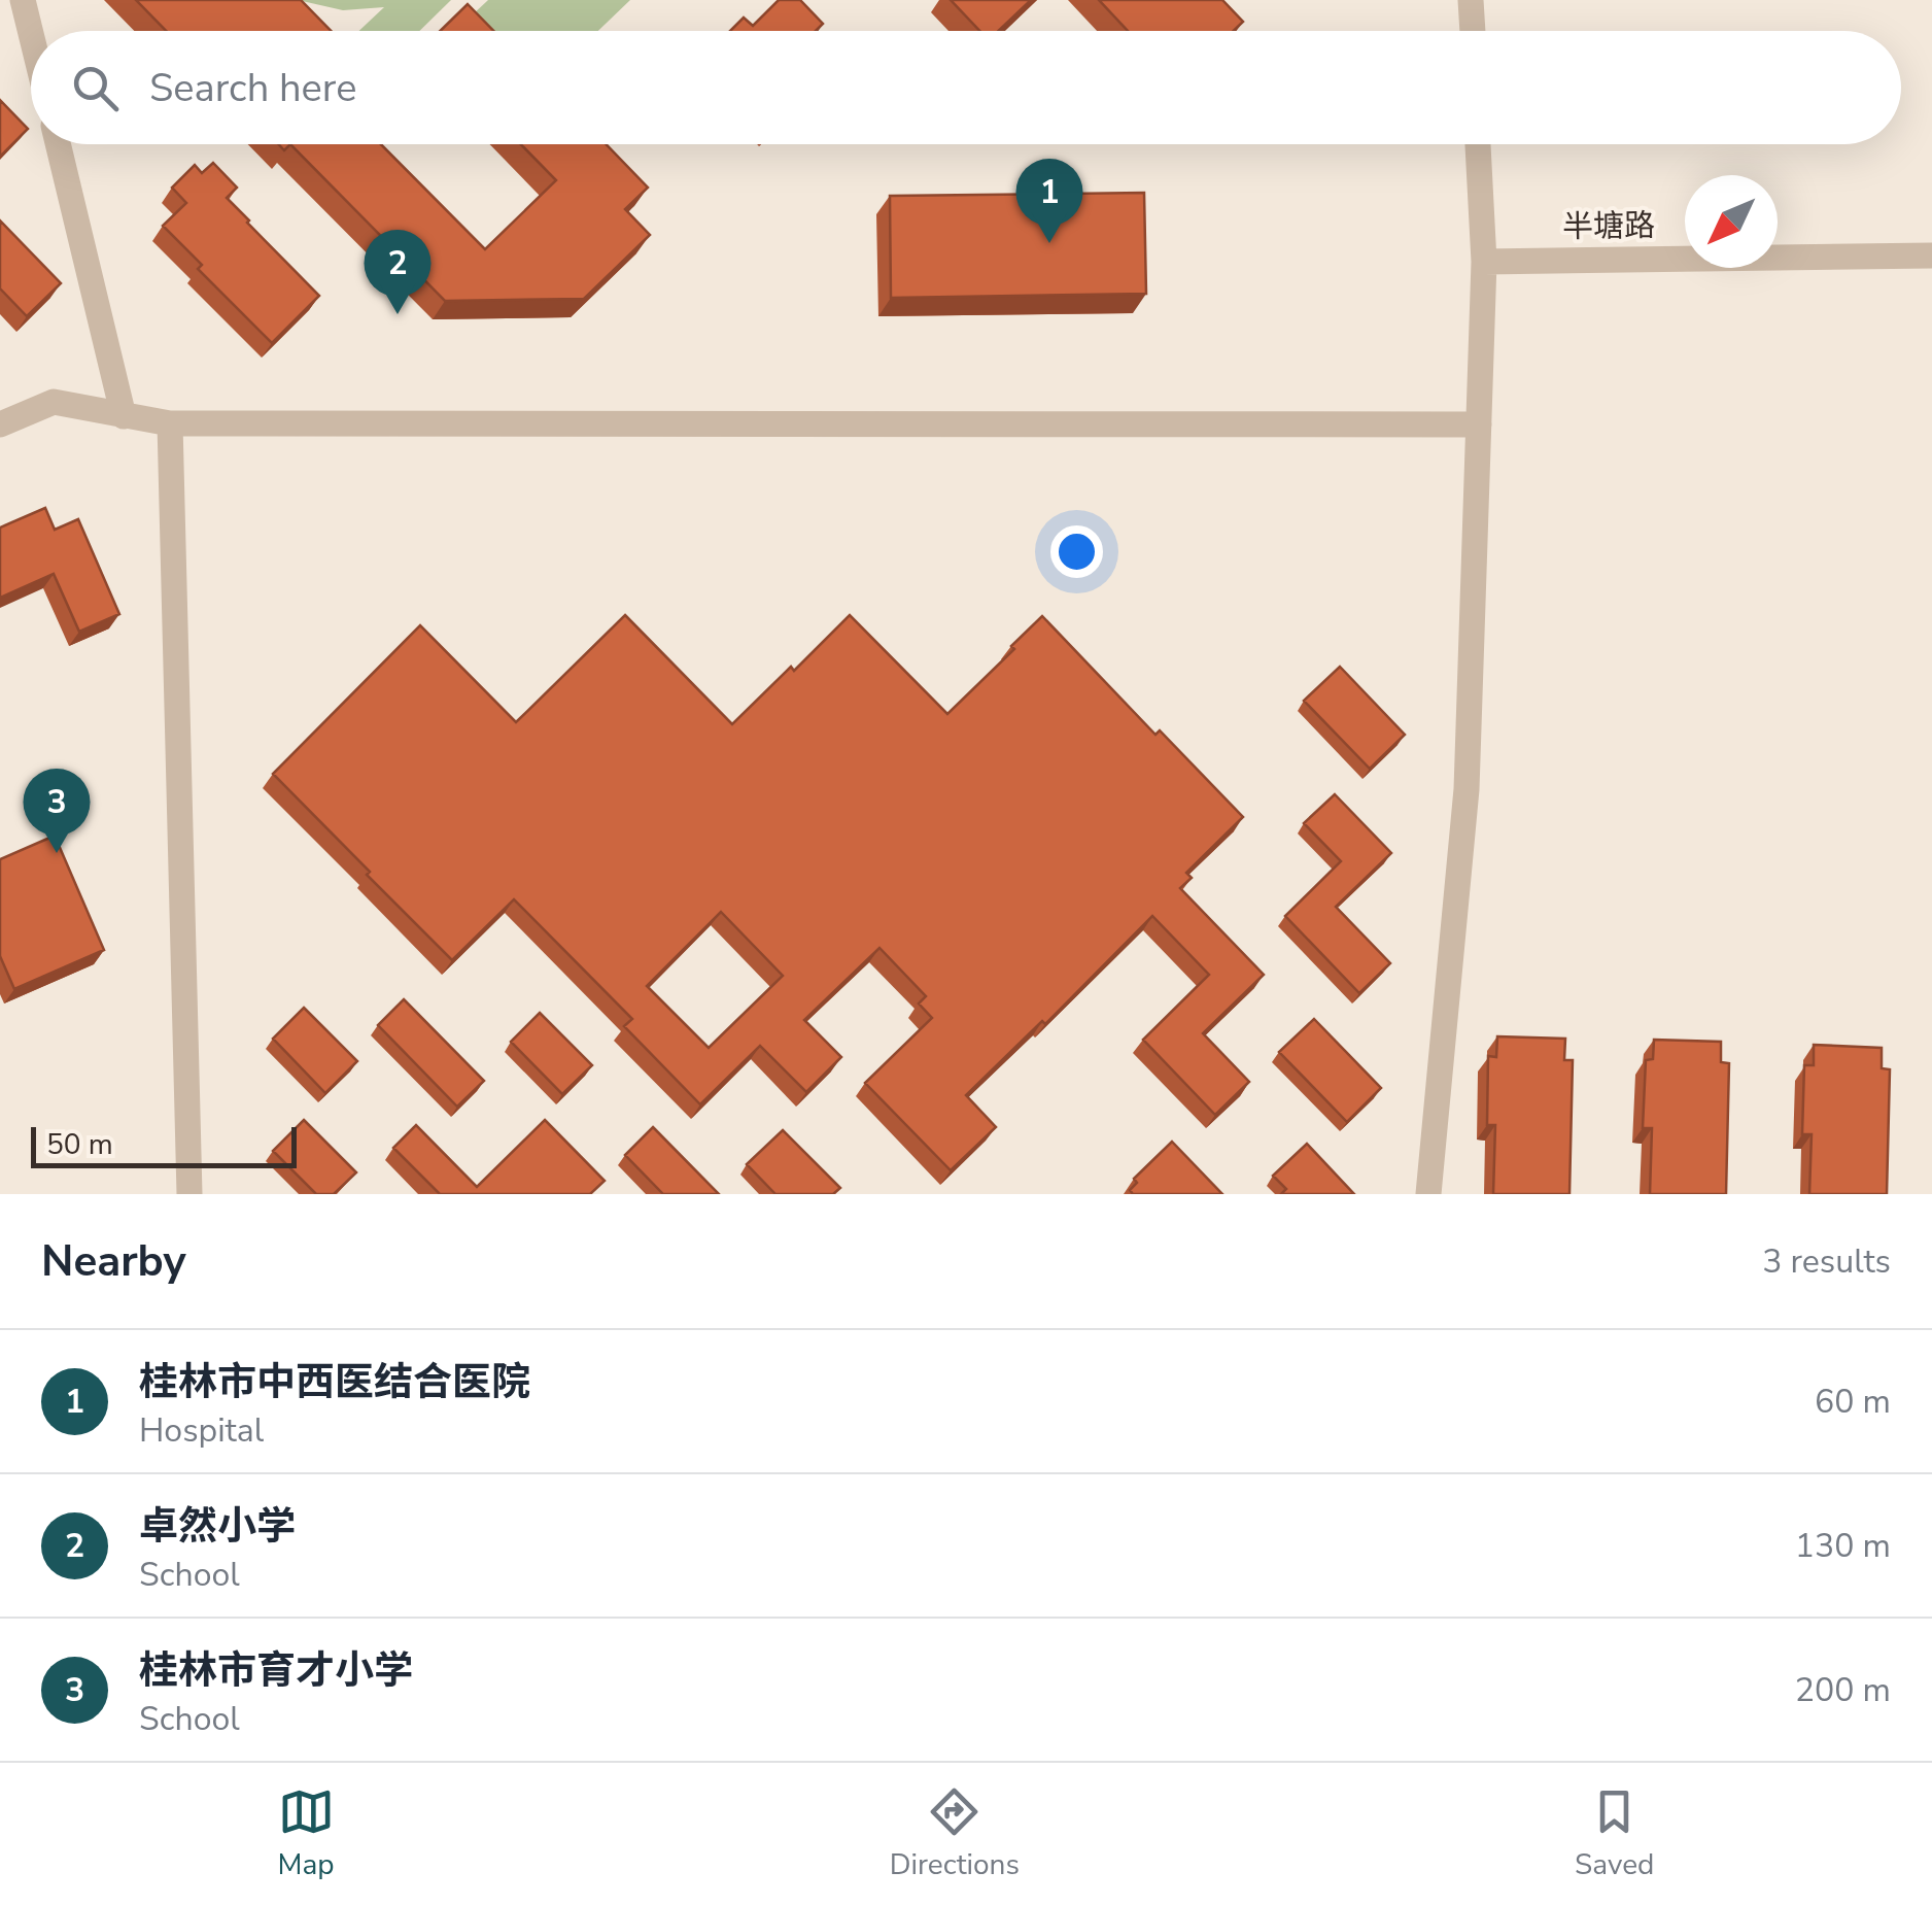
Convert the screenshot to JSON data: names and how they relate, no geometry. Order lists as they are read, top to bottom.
{
  "streets": {
    "street": ["半塘路"]
  },
  "scale_bar": "50 m",
  "north": "bottom left",
  "page": {
    "search": "Search here",
    "pins": ["1", "2", "3"],
    "scale": "50 m",
    "heading": ["Nearby", "3 results"],
    "list": [
      {
        "mark": "1",
        "name": "桂林市中西医结合医院",
        "note": "Hospital",
        "value": "60 m"
      },
      {
        "mark": "2",
        "name": "卓然小学",
        "note": "School",
        "value": "130 m"
      },
      {
        "mark": "3",
        "name": "桂林市育才小学",
        "note": "School",
        "value": "200 m"
      }
    ],
    "nav": ["Map", "Directions", "Saved"]
  }
}
